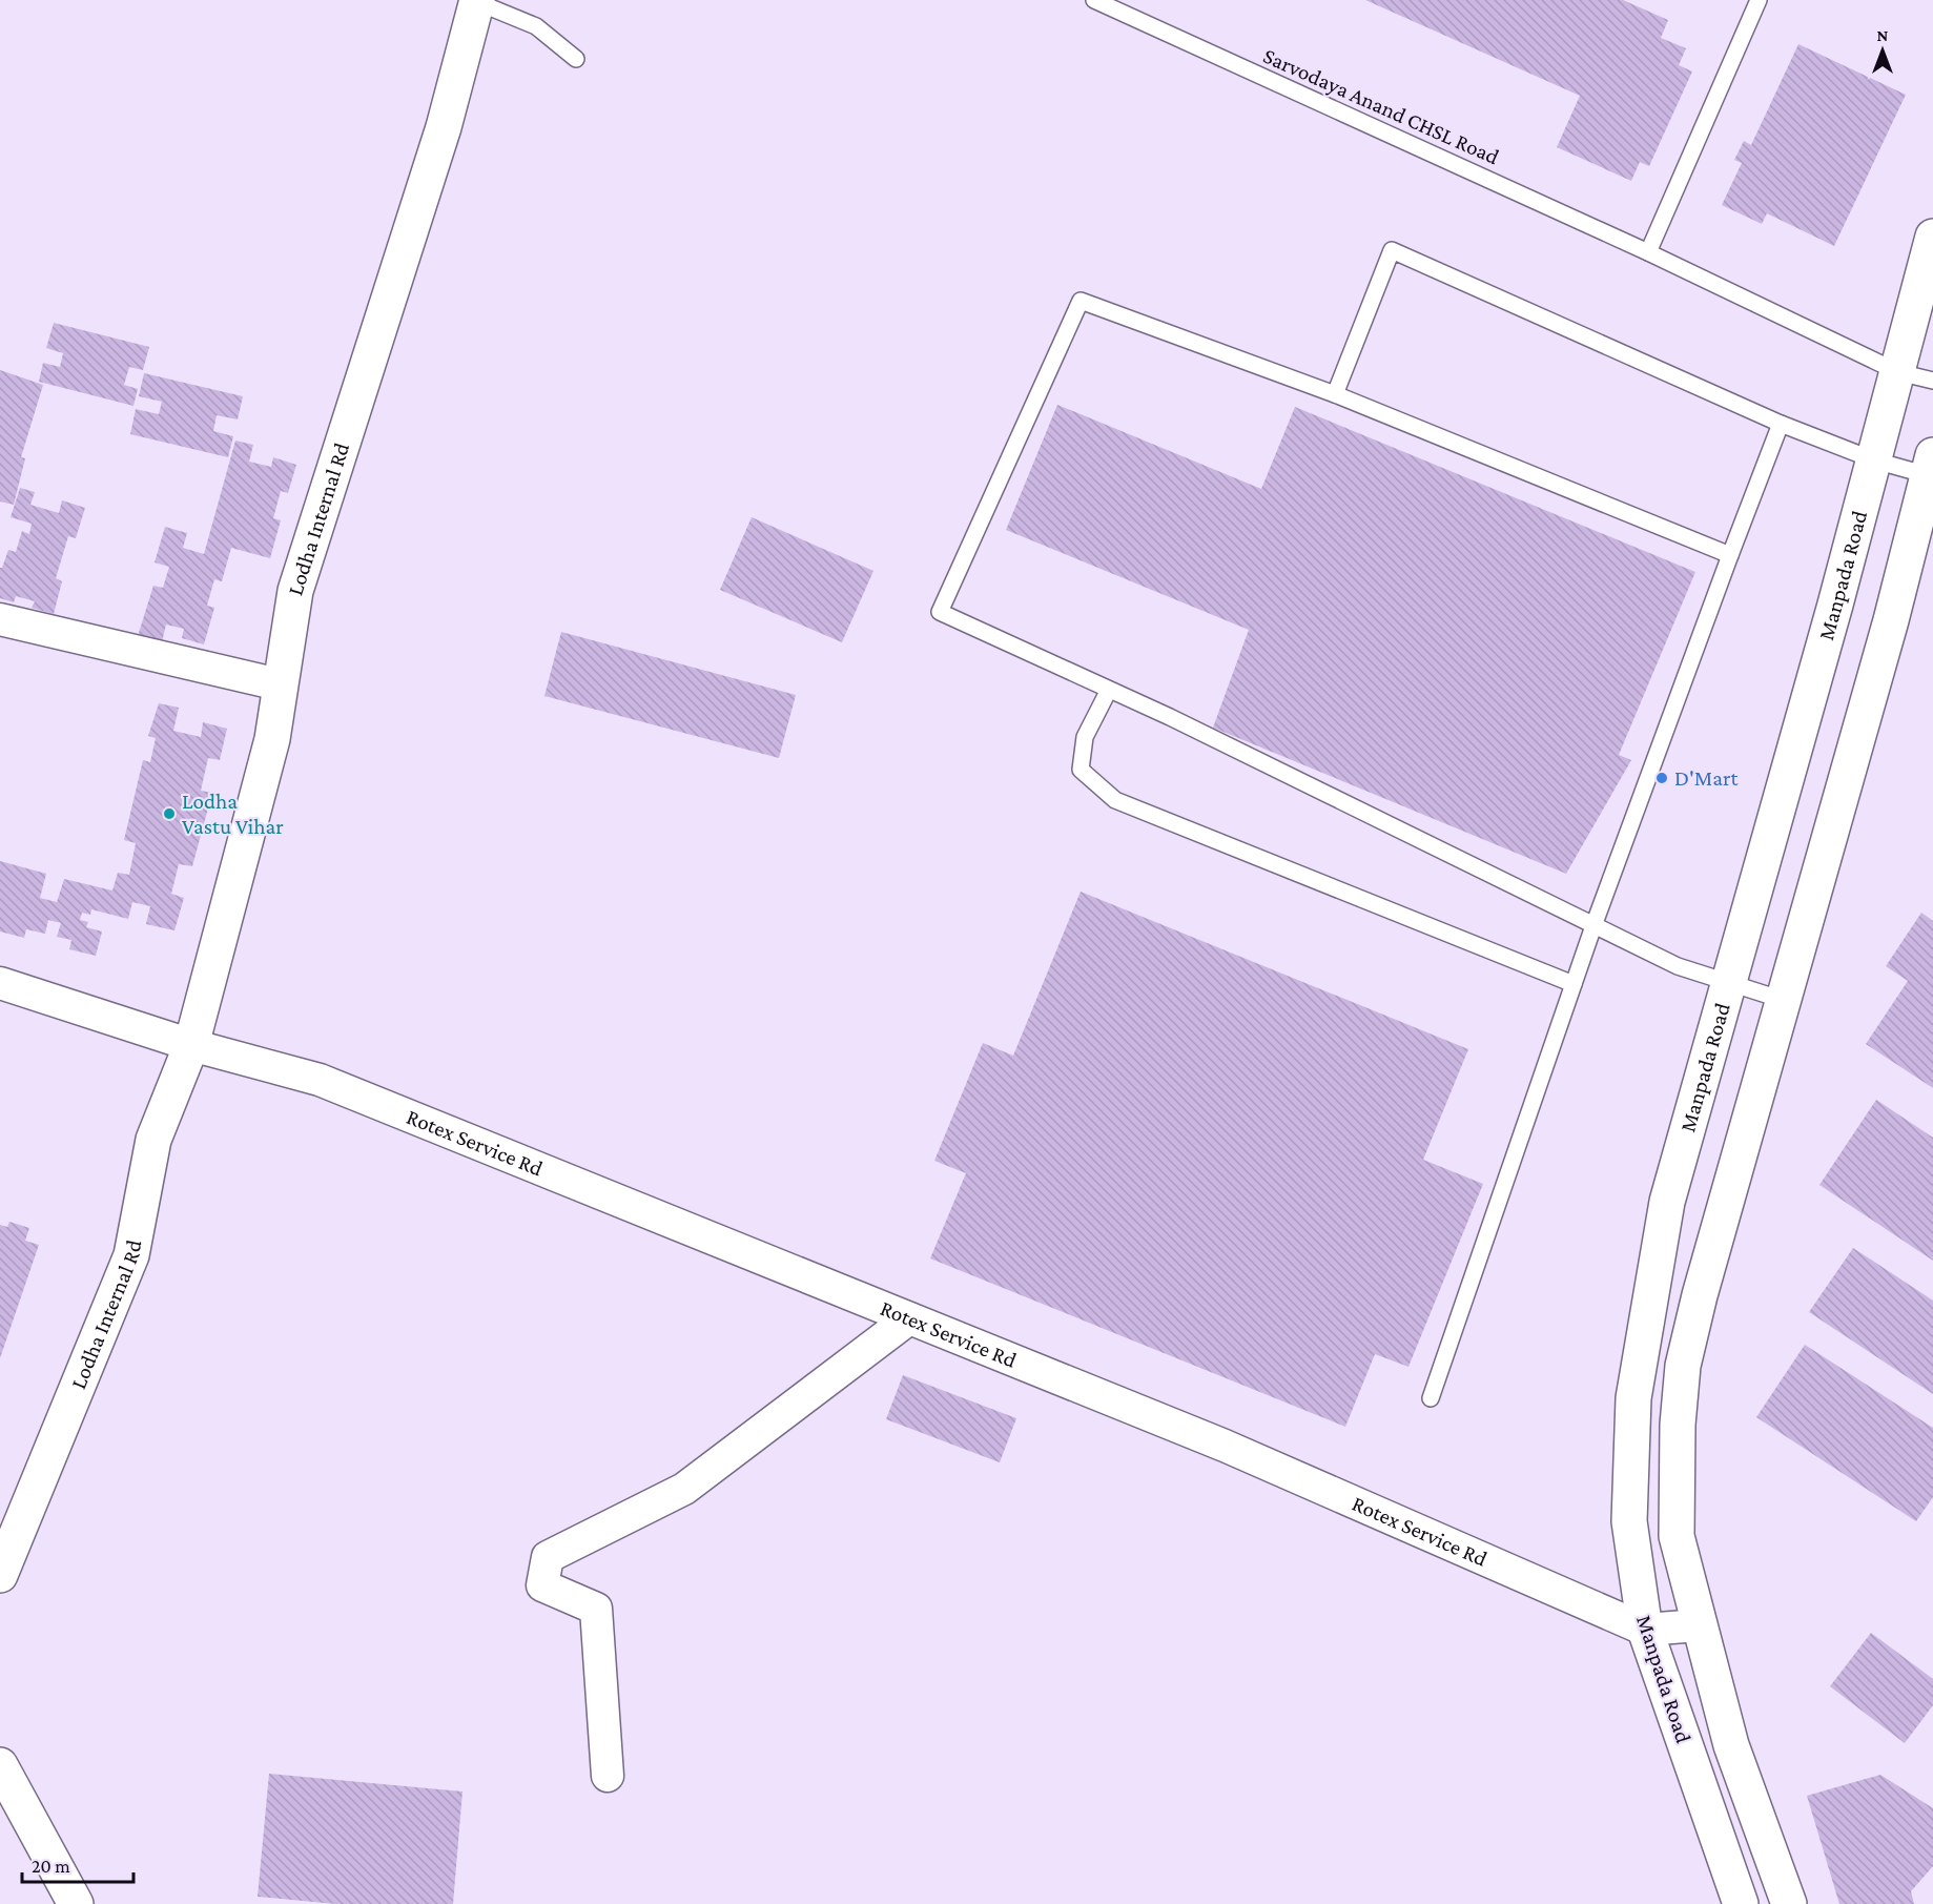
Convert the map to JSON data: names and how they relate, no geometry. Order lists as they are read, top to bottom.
{
  "streets": {
    "main road": ["Lodha Internal Rd", "Manpada Road"],
    "street": ["Rotex Service Rd"],
    "lane": ["Sarvodaya Anand CHSL Road"]
  },
  "crossings": [
    ["Sarvodaya Anand CHSL Road", "Manpada Road"],
    ["Lodha Internal Rd", "Rotex Service Rd"],
    ["Manpada Road", "Rotex Service Rd"]
  ],
  "places": ["D'Mart", "Lodha Vastu Vihar"],
  "scale_bar": "20 m",
  "north": "top"
}
